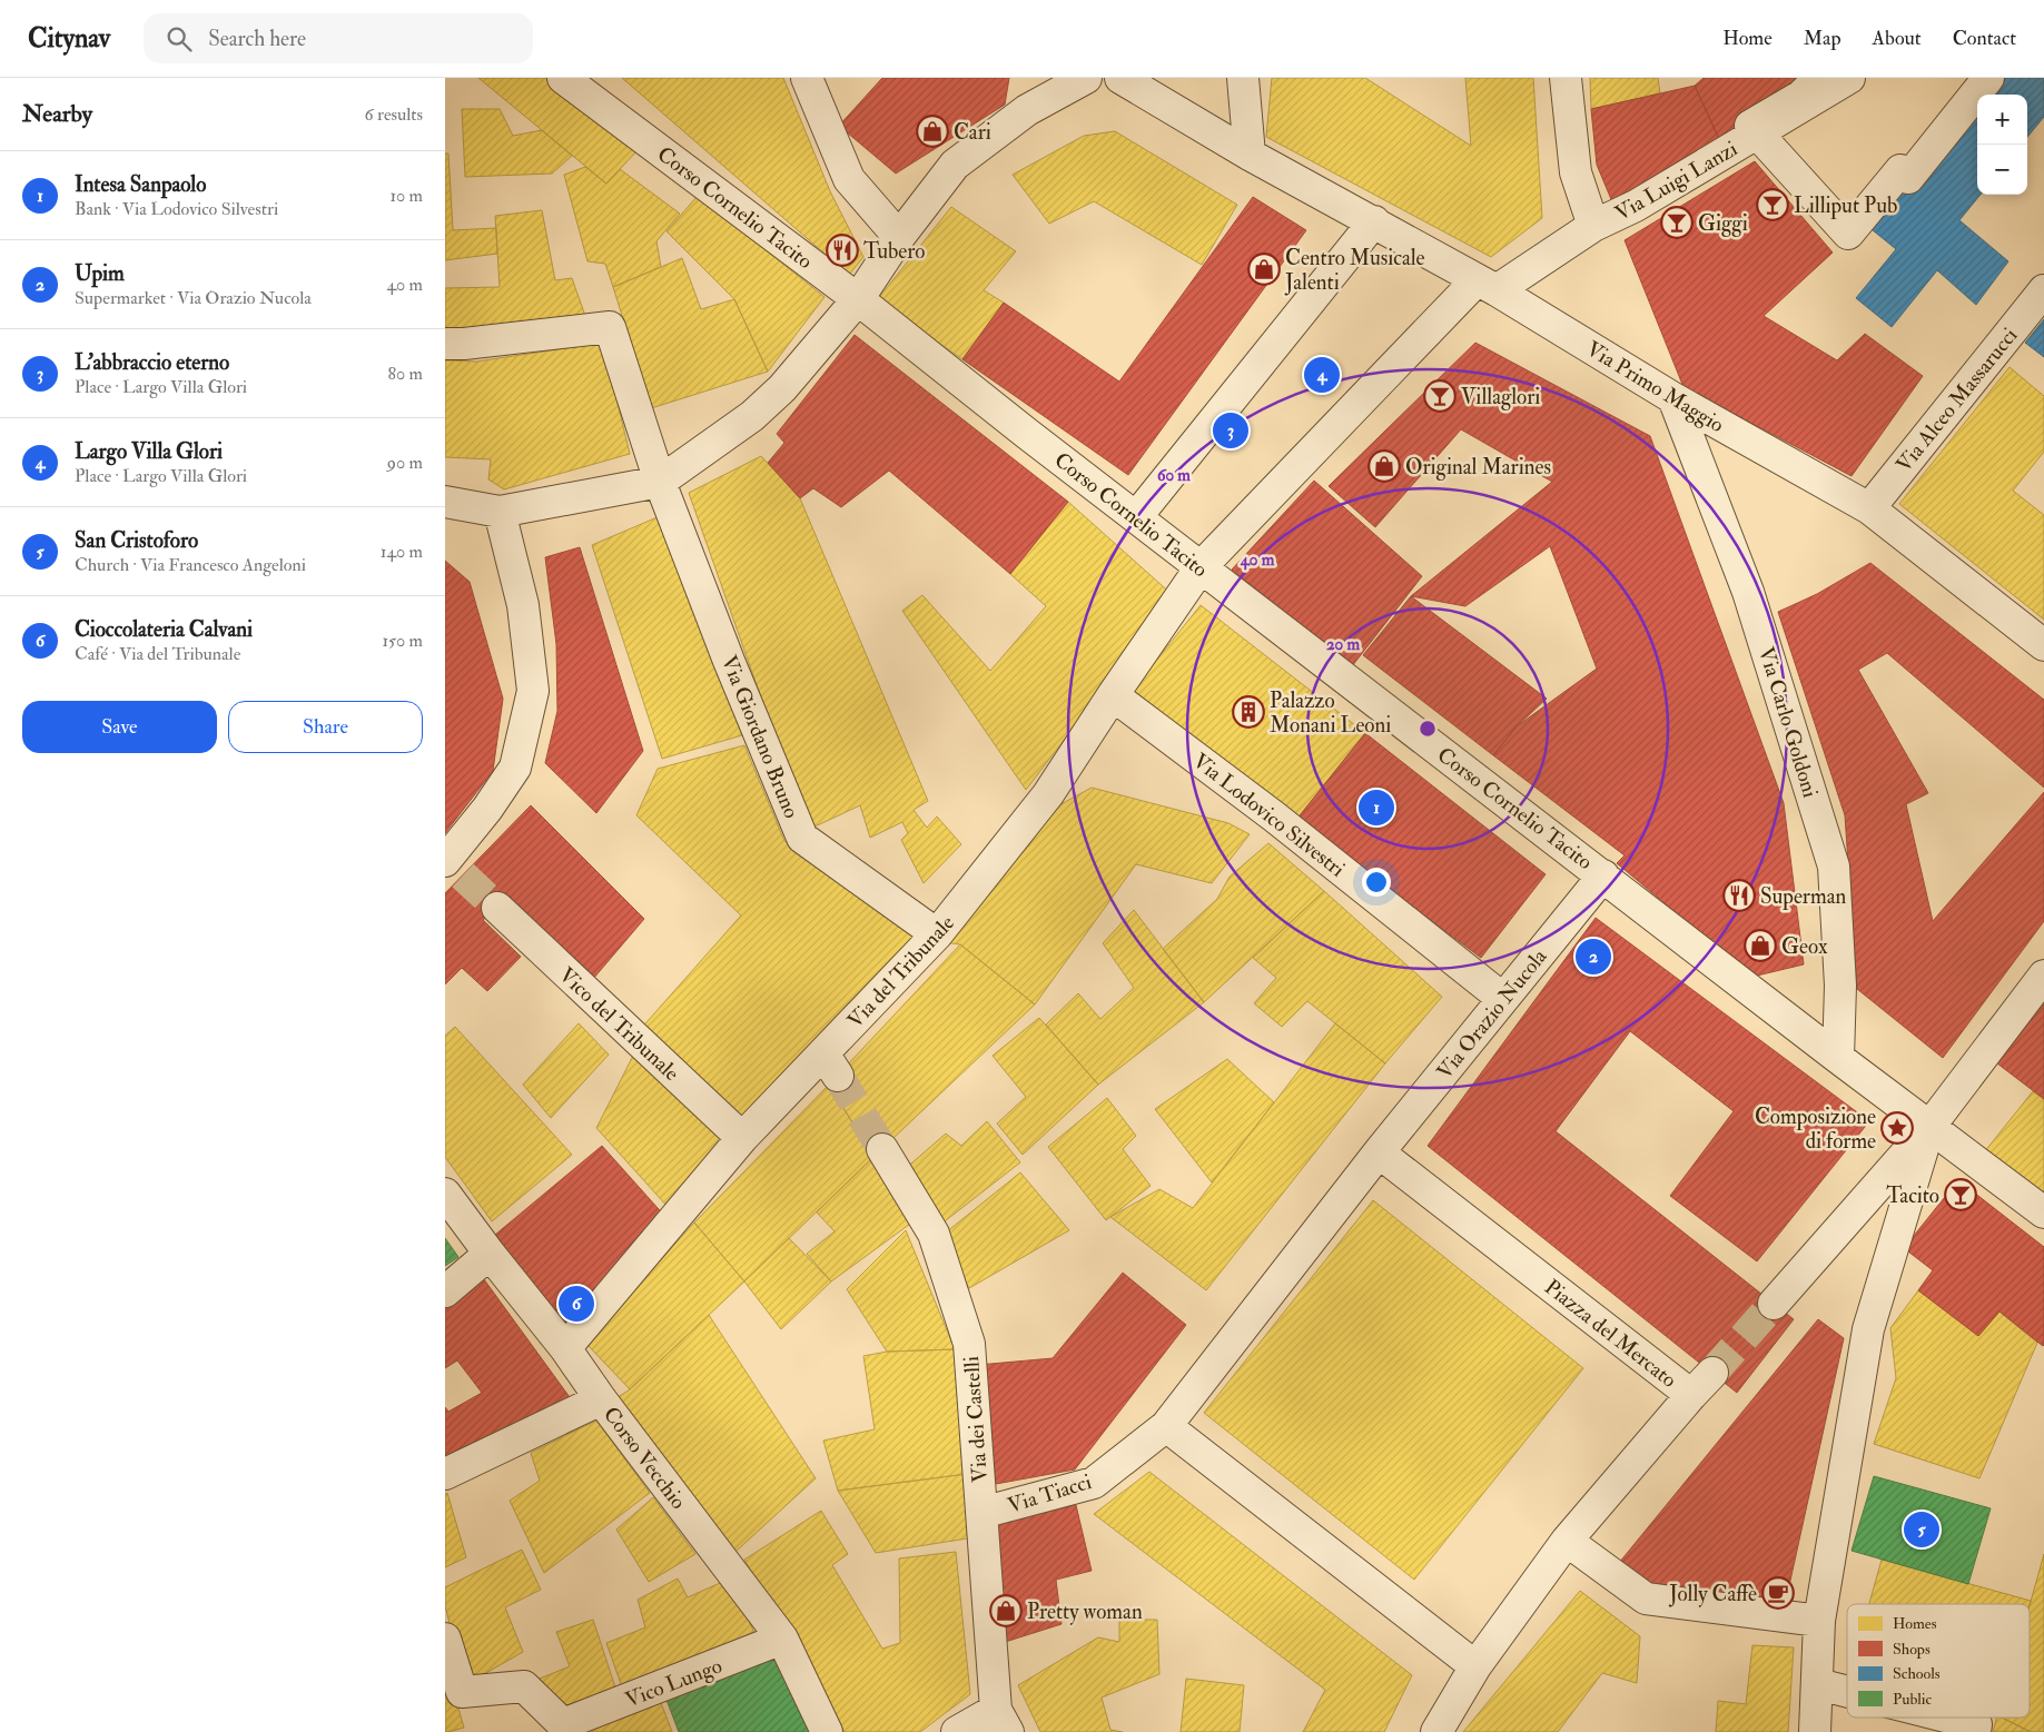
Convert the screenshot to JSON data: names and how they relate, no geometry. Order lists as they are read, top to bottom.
{
  "streets": {
    "street": [
      "Via Luigi Lanzi",
      "Corso Cornelio Tacito",
      "Via Primo Maggio",
      "Via Alceo Massarucci",
      "Via Carlo Goldoni",
      "Via Giordano Bruno",
      "Via Lodovico Silvestri",
      "Via del Tribunale",
      "Via Orazio Nucola",
      "Vico del Tribunale",
      "Piazza del Mercato",
      "Via dei Castelli",
      "Corso Vecchio",
      "Via Tiacci",
      "Vico Lungo"
    ]
  },
  "crossings": [
    ["Via Luigi Lanzi", "Via Primo Maggio"],
    ["Via Luigi Lanzi", "Via del Tribunale"],
    ["Corso Cornelio Tacito", "Via Carlo Goldoni"],
    ["Corso Cornelio Tacito", "Via del Tribunale"],
    ["Corso Cornelio Tacito", "Via Orazio Nucola"],
    ["Via Primo Maggio", "Via Alceo Massarucci"],
    ["Via Primo Maggio", "Via Carlo Goldoni"],
    ["Via Primo Maggio", "Via del Tribunale"],
    ["Via Giordano Bruno", "Via del Tribunale"],
    ["Via Lodovico Silvestri", "Via del Tribunale"],
    ["Via Lodovico Silvestri", "Via Orazio Nucola"],
    ["Via del Tribunale", "Vico del Tribunale"],
    ["Via del Tribunale", "Corso Vecchio"],
    ["Via Orazio Nucola", "Piazza del Mercato"],
    ["Via dei Castelli", "Via Tiacci"],
    ["Corso Vecchio", "Vico Lungo"]
  ],
  "places": {
    "shop": [
      "Cari",
      "Centro Musicale Jalenti",
      "Original Marines",
      "Geox",
      "Pretty woman"
    ],
    "bar": [
      "Lilliput Pub",
      "Giggi",
      "Villaglori",
      "Tacito"
    ],
    "restaurant": ["Tubero", "Superman"],
    "building": ["Palazzo Monani Leoni"],
    "place": ["Composizione di forme"],
    "cafe": ["Jolly Caffè"]
  },
  "legend": [
    "Homes",
    "Shops",
    "Schools",
    "Public"
  ],
  "page": {
    "header": "Citynav",
    "search": "Search here",
    "nav": [
      "Home",
      "Map",
      "About",
      "Contact"
    ],
    "heading": ["Nearby", "6 results"],
    "map_buttons": ["+", "−"],
    "list": [
      {
        "mark": "1",
        "name": "Intesa Sanpaolo",
        "note": "Bank · Via Lodovico Silvestri",
        "value": "10 m"
      },
      {
        "mark": "2",
        "name": "Upim",
        "note": "Supermarket · Via Orazio Nucola",
        "value": "40 m"
      },
      {
        "mark": "3",
        "name": "L'abbraccio eterno",
        "note": "Place · Largo Villa Glori",
        "value": "80 m"
      },
      {
        "mark": "4",
        "name": "Largo Villa Glori",
        "note": "Place · Largo Villa Glori",
        "value": "90 m"
      },
      {
        "mark": "5",
        "name": "San Cristoforo",
        "note": "Church · Via Francesco Angeloni",
        "value": "140 m"
      },
      {
        "mark": "6",
        "name": "Cioccolateria Calvani",
        "note": "Café · Via del Tribunale",
        "value": "150 m"
      }
    ],
    "pins": [
      "4",
      "3",
      "1",
      "2",
      "6",
      "5"
    ],
    "buttons": ["Save", "Share"]
  },
  "rings": ["60 m", "40 m", "20 m"]
}
